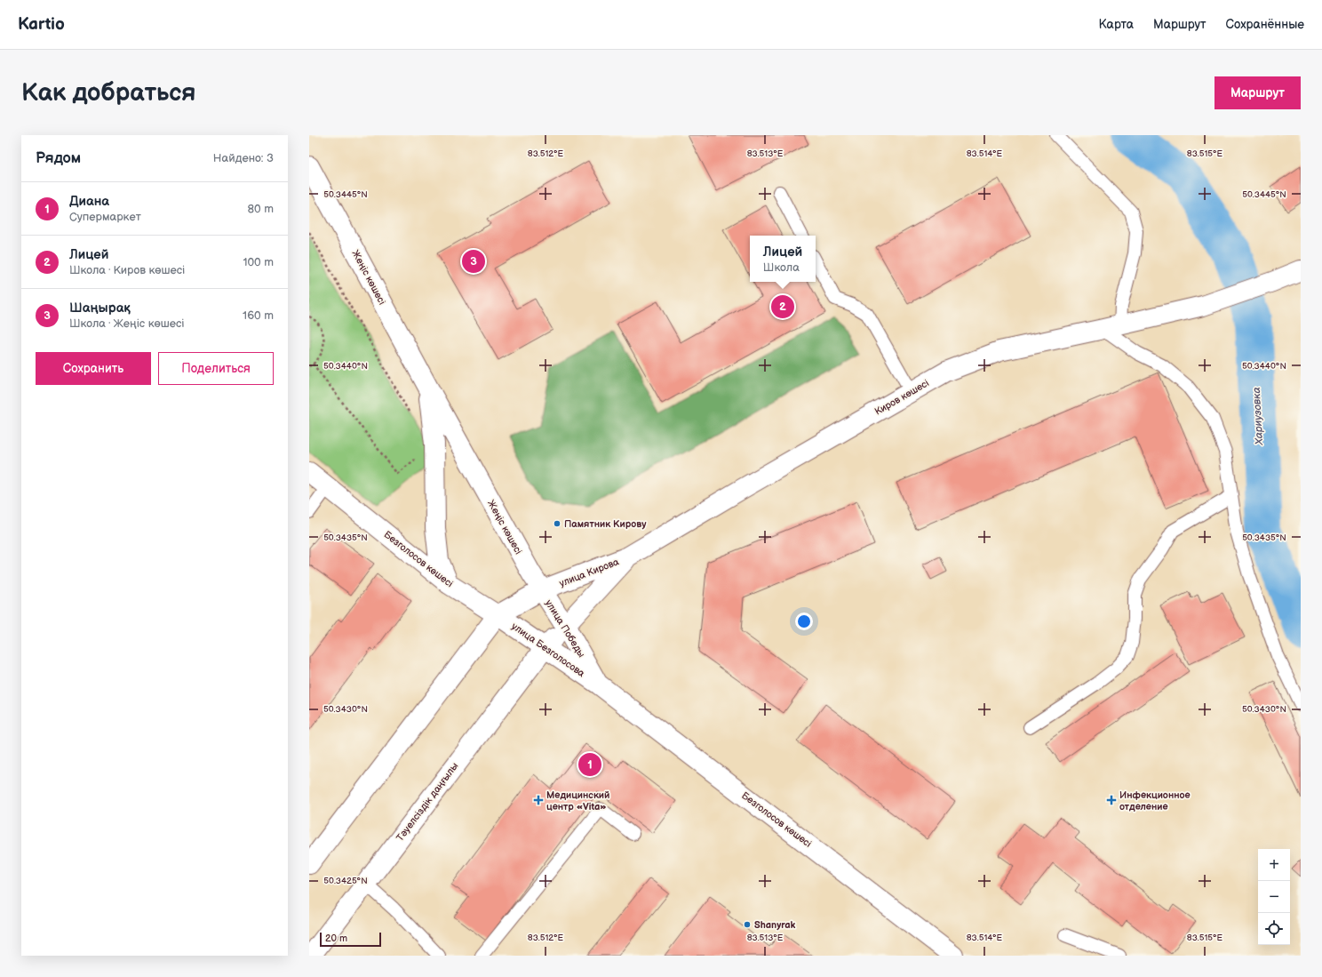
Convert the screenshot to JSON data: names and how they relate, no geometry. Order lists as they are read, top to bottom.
{
  "streets": {
    "street": [
      "Жеңіс көшесі",
      "Киров көшесі",
      "Безголосов көшесі",
      "улица Кирова",
      "улица Победы",
      "улица Безголосова",
      "Тәуелсіздік даңғылы"
    ]
  },
  "crossings": [
    ["Жеңіс көшесі", "Безголосов көшесі"],
    ["Жеңіс көшесі", "улица Кирова"],
    ["Жеңіс көшесі", "улица Победы"],
    ["Киров көшесі", "улица Кирова"],
    ["Безголосов көшесі", "улица Кирова"],
    ["Безголосов көшесі", "улица Победы"],
    ["Безголосов көшесі", "улица Безголосова"],
    ["улица Кирова", "улица Победы"],
    ["улица Кирова", "улица Безголосова"],
    ["улица Кирова", "Тәуелсіздік даңғылы"],
    ["улица Победы", "улица Безголосова"],
    ["улица Безголосова", "Тәуелсіздік даңғылы"]
  ],
  "water": ["Хариузовка"],
  "places": {
    "other": ["Памятник Кирову", "Shanyrak"],
    "health": ["Медицинский центр «Vita»", "Инфекционное отделение"]
  },
  "scale_bar": "20 m",
  "page": {
    "header": "Kartio",
    "nav": ["Карта", "Маршрут", "Сохранённые"],
    "buttons": [
      "Маршрут",
      ["Сохранить", "Поделиться"]
    ],
    "title": "Как добраться",
    "heading": ["Рядом", "Найдено: 3"],
    "list": [
      {
        "mark": "1",
        "name": "Диана",
        "note": "Супермаркет",
        "value": "80 m"
      },
      {
        "mark": "2",
        "name": "Лицей",
        "note": "Школа · Киров көшесі",
        "value": "100 m"
      },
      {
        "mark": "3",
        "name": "Шаңырақ",
        "note": "Школа · Жеңіс көшесі",
        "value": "160 m"
      }
    ],
    "popup": ["Лицей", "Школа"],
    "pins": ["3", "2", "1"],
    "map_buttons": ["+", "−"],
    "scale": "20 m"
  },
  "coordinates": [
    "83.512°E",
    "83.513°E",
    "83.514°E",
    "83.515°E",
    "50.3445°N",
    "50.3440°N",
    "50.3435°N",
    "50.3430°N",
    "50.3425°N"
  ]
}
